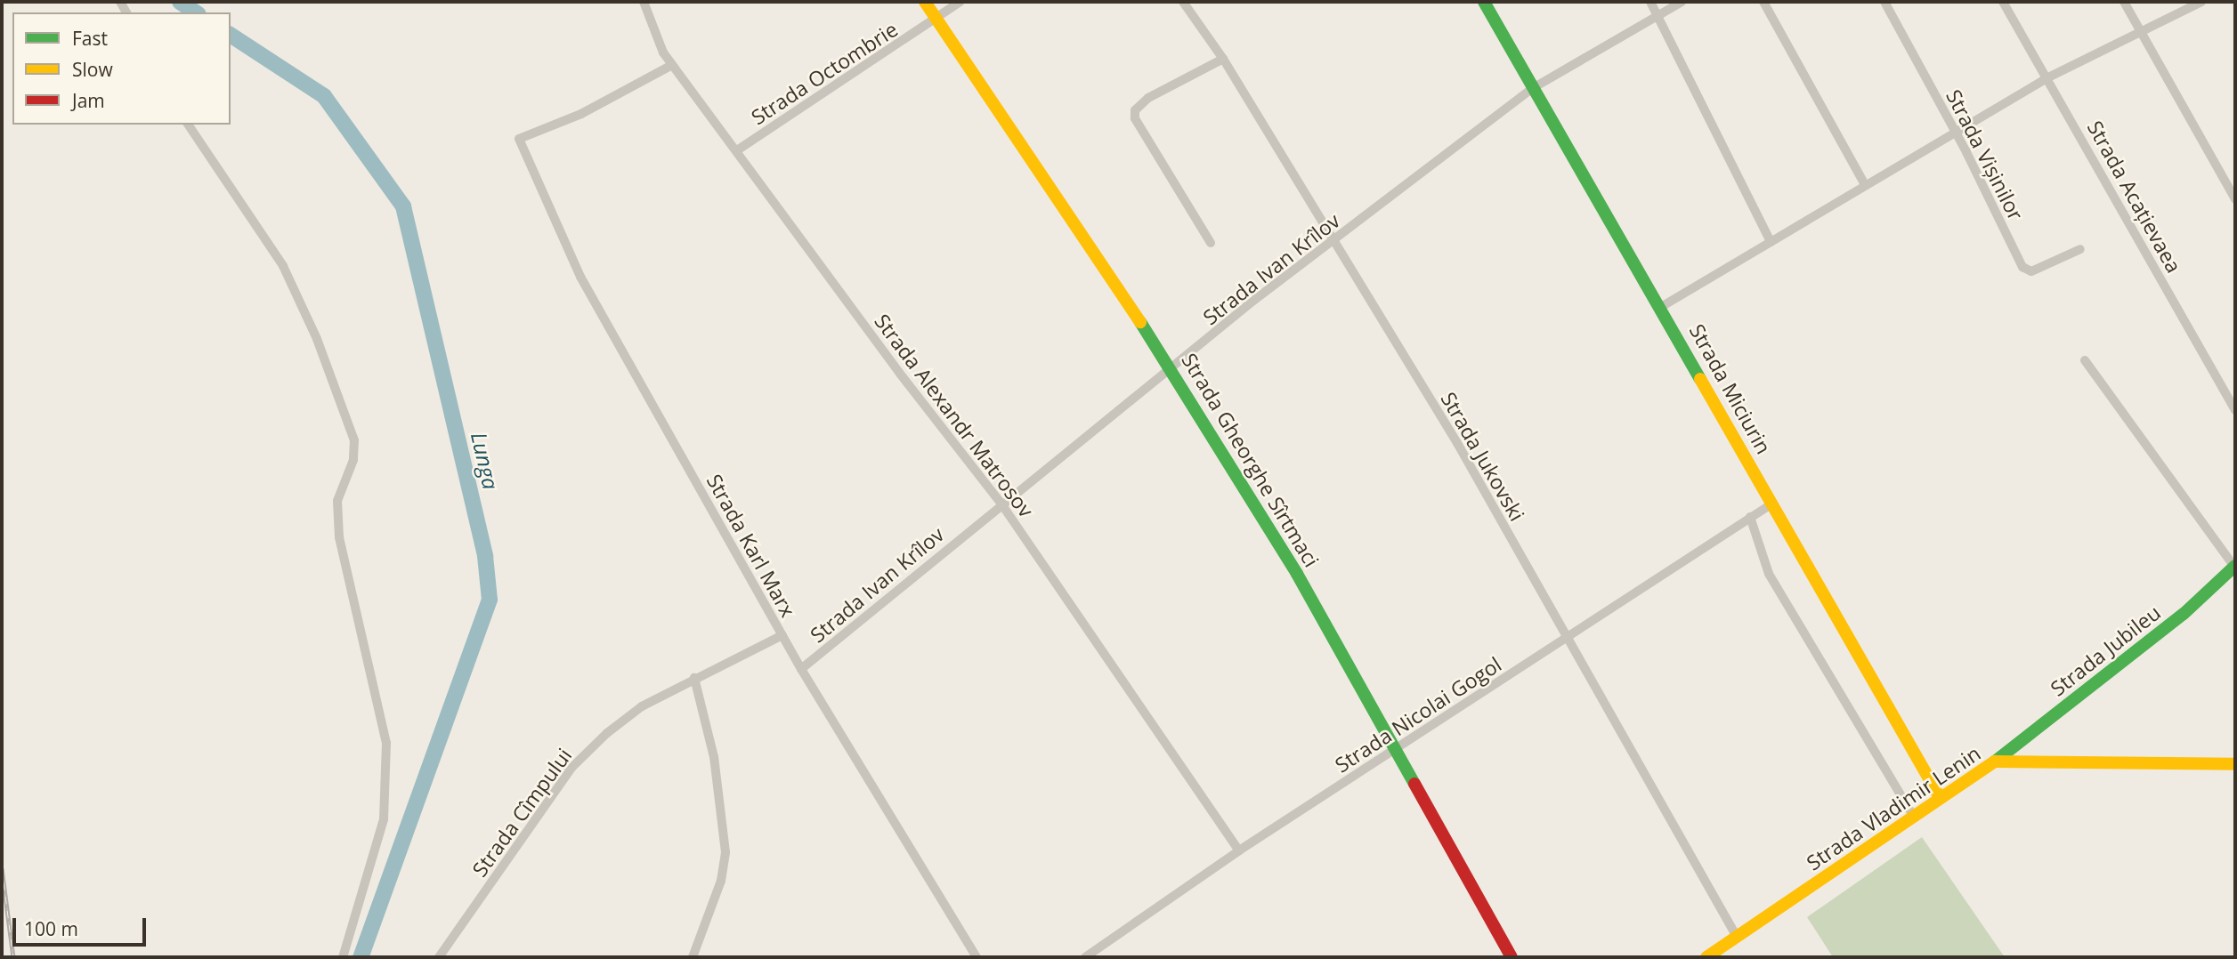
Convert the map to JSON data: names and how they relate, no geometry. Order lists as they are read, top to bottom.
{
  "streets": {
    "main road": [
      "Strada Miciurin",
      "Strada Gheorghe Sîrtmaci",
      "Strada Jubileu",
      "Strada Vladimir Lenin"
    ],
    "street": [
      "Strada Octombrie",
      "Strada Vișinilor",
      "Strada Acațievaea",
      "Strada Ivan Krîlov",
      "Strada Alexandr Matrosov",
      "Strada Jukovski",
      "Strada Karl Marx",
      "Strada Nicolai Gogol",
      "Strada Cîmpului"
    ]
  },
  "crossings": [
    ["Strada Octombrie", "Strada Alexandr Matrosov"],
    ["Strada Octombrie", "Strada Gheorghe Sîrtmaci"],
    ["Strada Ivan Krîlov", "Strada Miciurin"],
    ["Strada Ivan Krîlov", "Strada Alexandr Matrosov"],
    ["Strada Ivan Krîlov", "Strada Jukovski"],
    ["Strada Ivan Krîlov", "Strada Gheorghe Sîrtmaci"],
    ["Strada Ivan Krîlov", "Strada Karl Marx"],
    ["Strada Miciurin", "Strada Nicolai Gogol"],
    ["Strada Miciurin", "Strada Vladimir Lenin"],
    ["Strada Alexandr Matrosov", "Strada Karl Marx"],
    ["Strada Alexandr Matrosov", "Strada Nicolai Gogol"],
    ["Strada Jukovski", "Strada Nicolai Gogol"],
    ["Strada Jukovski", "Strada Vladimir Lenin"],
    ["Strada Gheorghe Sîrtmaci", "Strada Nicolai Gogol"],
    ["Strada Karl Marx", "Strada Cîmpului"],
    ["Strada Jubileu", "Strada Vladimir Lenin"]
  ],
  "water": ["Lunga"],
  "legend": ["Fast", "Slow", "Jam"],
  "scale_bar": "100 m"
}
